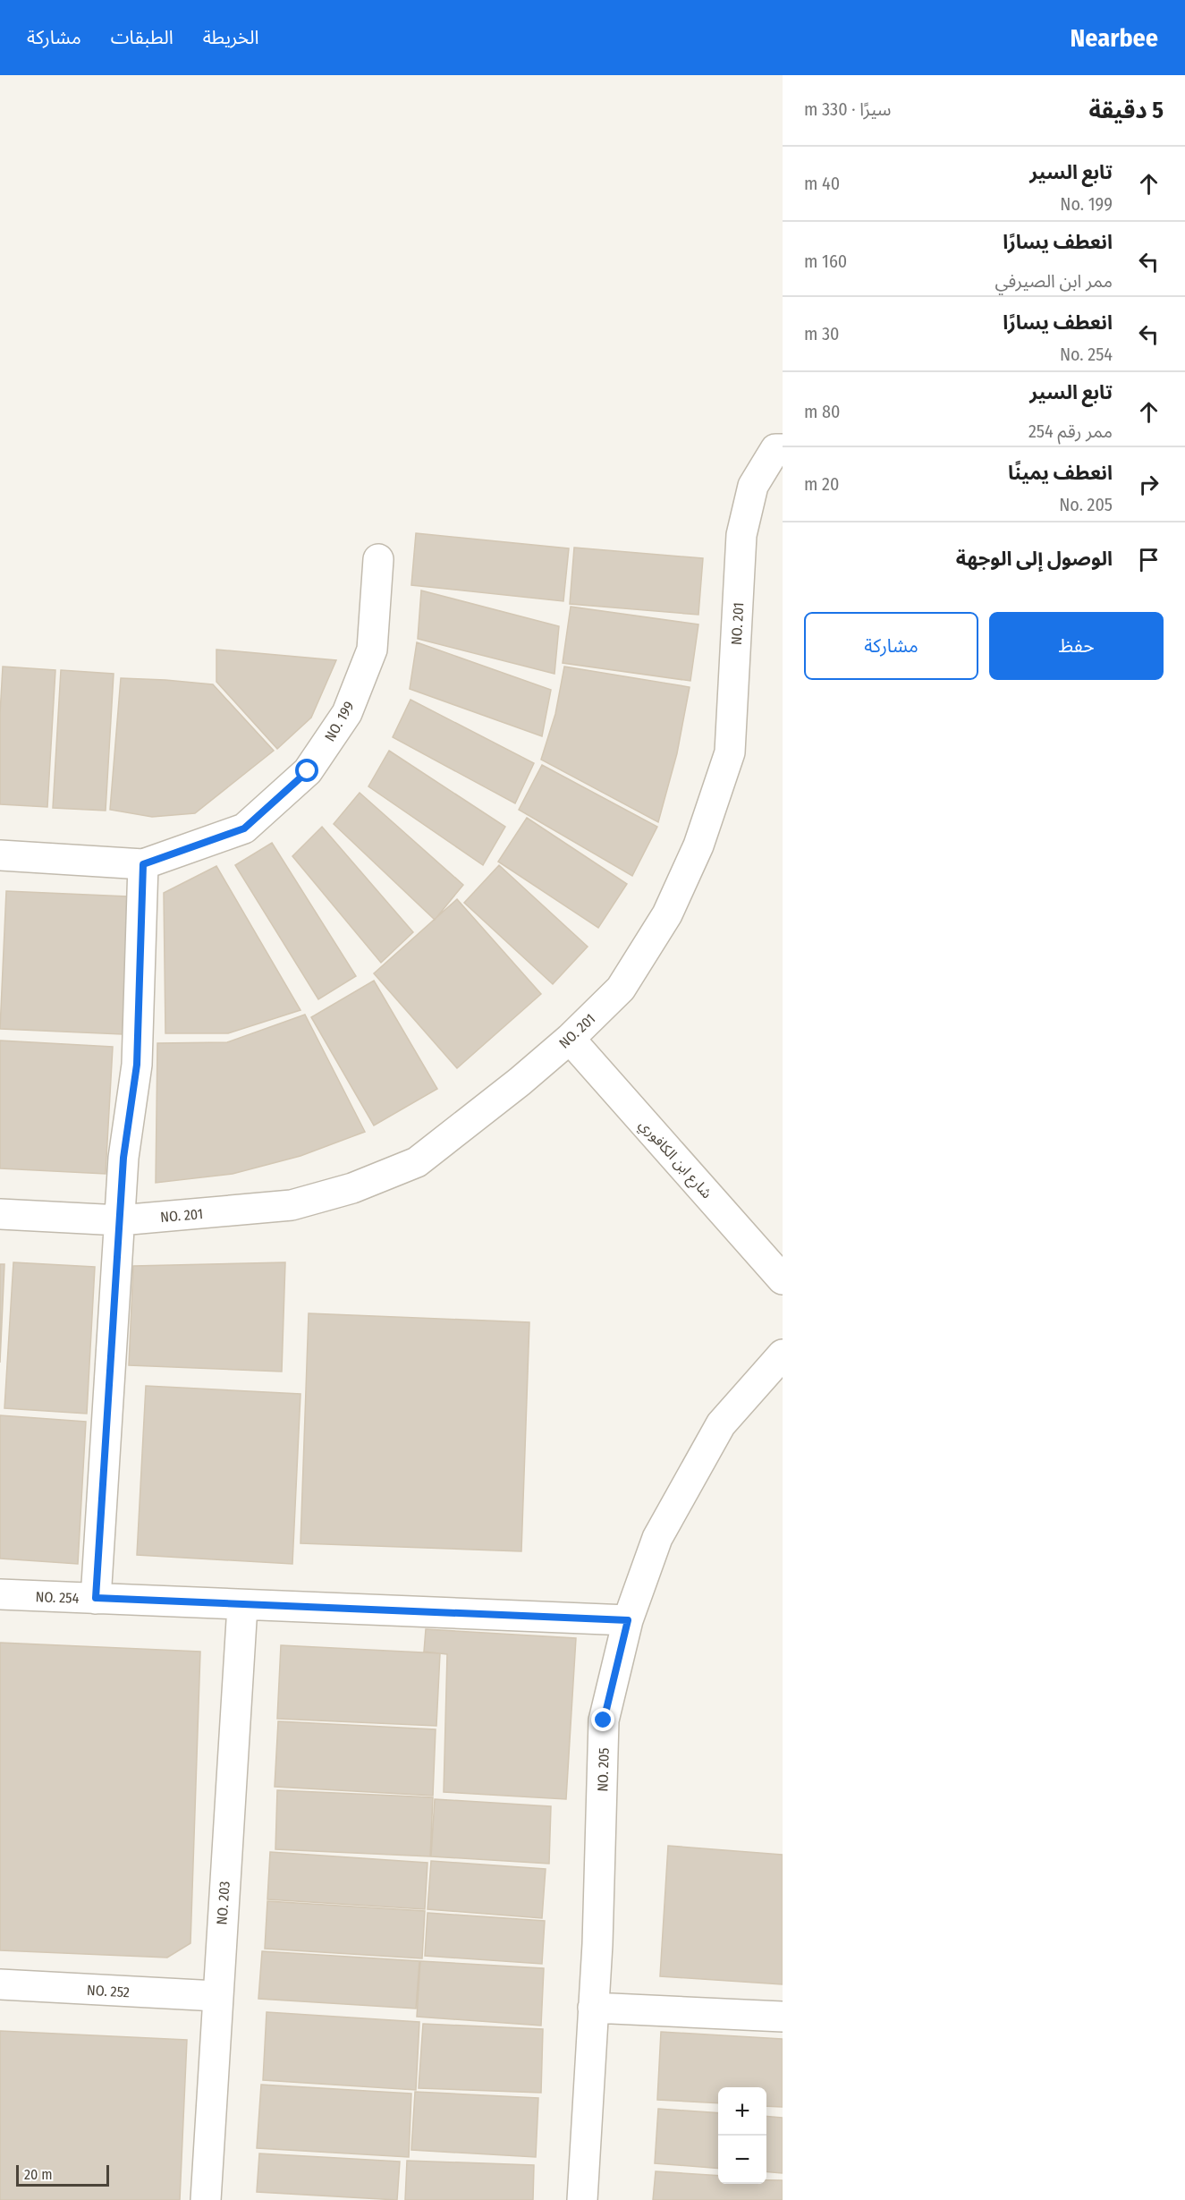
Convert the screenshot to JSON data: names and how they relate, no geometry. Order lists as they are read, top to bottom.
{
  "streets": {
    "street": [
      "NO. 201",
      "NO. 199",
      "شارع ابن الكافوري",
      "NO. 254",
      "NO. 205",
      "NO. 203",
      "NO. 252"
    ]
  },
  "crossings": [
    ["NO. 201", "شارع ابن الكافوري"],
    ["NO. 254", "NO. 205"],
    ["NO. 254", "NO. 203"],
    ["NO. 203", "NO. 252"]
  ],
  "scale_bar": "20 m",
  "page": {
    "header": "Nearbee",
    "nav": ["الخريطة", "الطبقات", "مشاركة"],
    "heading": ["5 دقيقة", "سيرًا · 330 m"],
    "list": [
      ["تابع السير", "No. 199", "40 m"],
      ["انعطف يسارًا", "ممر ابن الصيرفي", "160 m"],
      ["انعطف يسارًا", "No. 254", "30 m"],
      ["تابع السير", "ممر رقم 254", "80 m"],
      ["انعطف يمينًا", "No. 205", "20 m"],
      "الوصول إلى الوجهة"
    ],
    "buttons": ["حفظ", "مشاركة"],
    "map_buttons": ["+", "−"],
    "scale": "20 m"
  }
}
